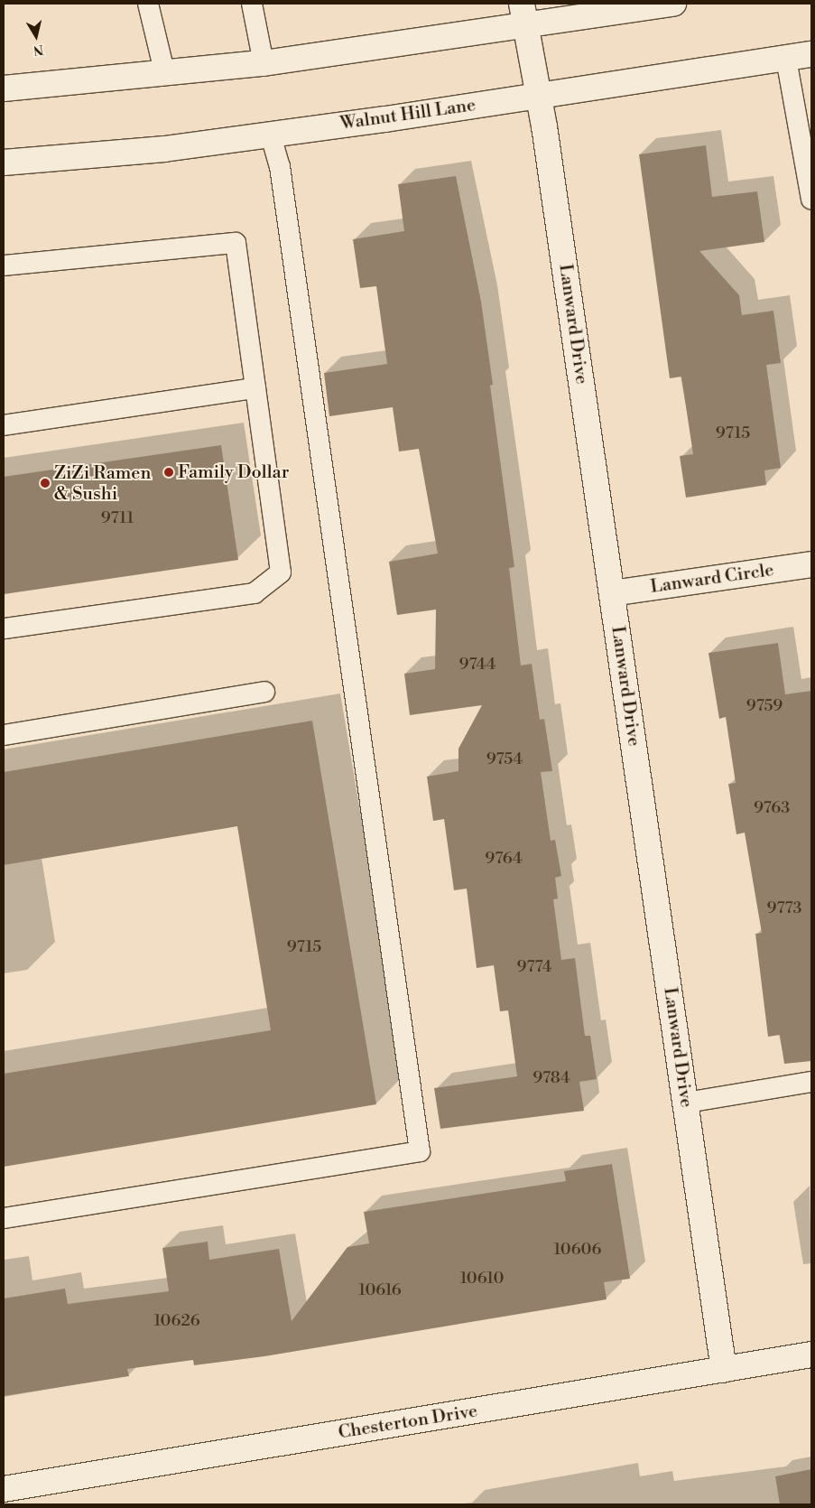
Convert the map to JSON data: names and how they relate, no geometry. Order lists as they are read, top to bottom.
{
  "streets": {
    "street": [
      "Walnut Hill Lane",
      "Lanward Drive",
      "Lanward Circle",
      "Chesterton Drive"
    ]
  },
  "crossings": [
    ["Walnut Hill Lane", "Lanward Drive"],
    ["Lanward Drive", "Lanward Circle"],
    ["Lanward Drive", "Chesterton Drive"]
  ],
  "places": ["Family Dollar", "ZiZi Ramen & Sushi"],
  "house_numbers": [
    "9715",
    "9711",
    "9744",
    "9759",
    "9754",
    "9763",
    "9764",
    "9773",
    "9715",
    "9774",
    "9784",
    "10606",
    "10610",
    "10616",
    "10626"
  ],
  "north": "bottom"
}
